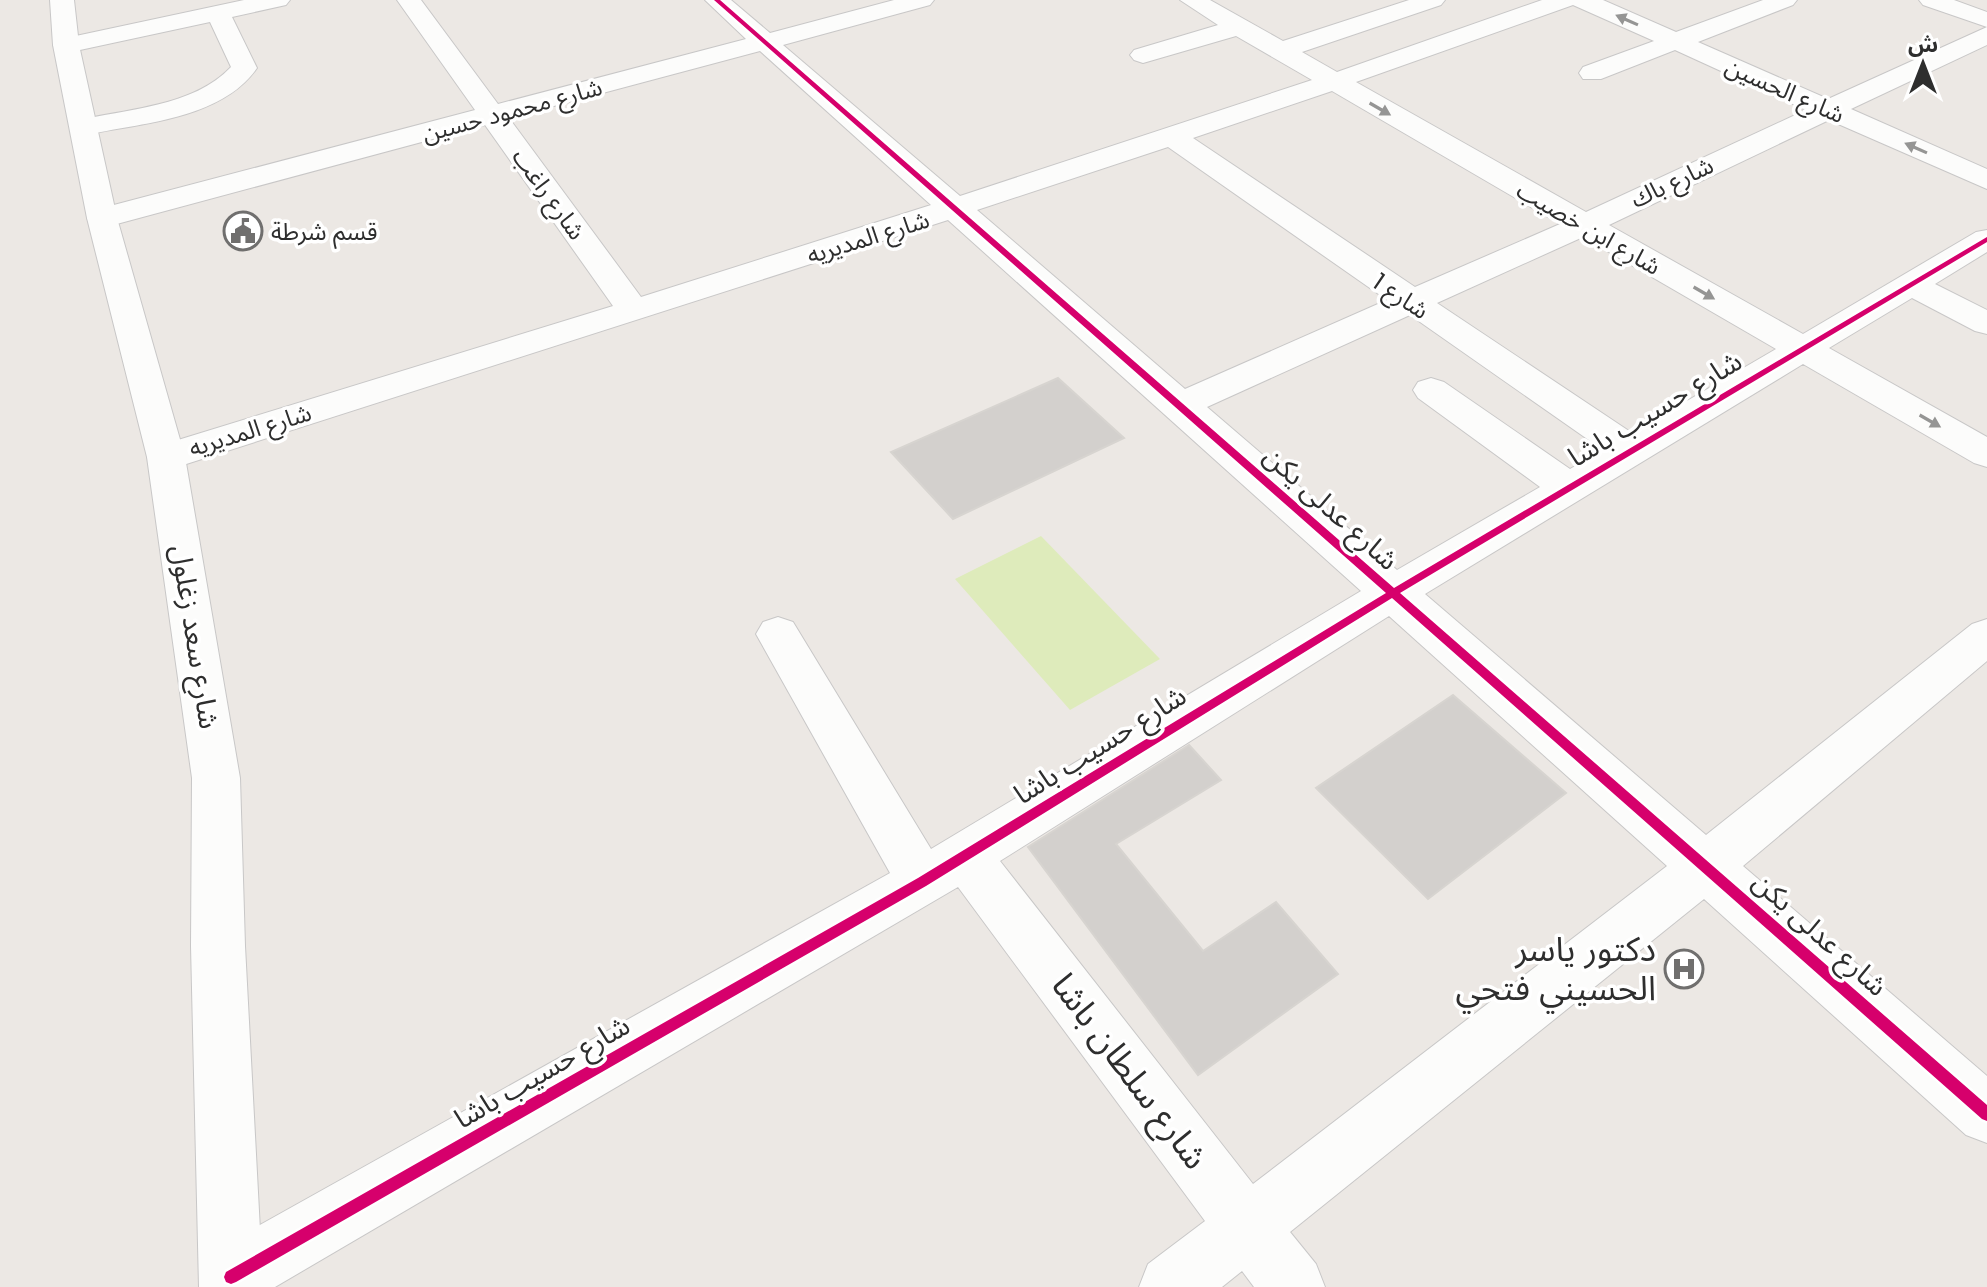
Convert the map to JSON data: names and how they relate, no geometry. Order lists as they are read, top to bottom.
{
  "streets": {
    "street": [
      "شارع الحسين",
      "شارع محمود حسين",
      "شارع باك",
      "شارع راغب",
      "شارع ابن خصيب",
      "شارع المديريه",
      "شارع 1",
      "شارع حسيب باشا",
      "شارع عدلى يكن",
      "شارع سعد زغلول",
      "شارع سلطان باشا"
    ]
  },
  "crossings": [
    ["شارع الحسين", "شارع باك"],
    ["شارع محمود حسين", "شارع راغب"],
    ["شارع محمود حسين", "شارع عدلى يكن"],
    ["شارع محمود حسين", "شارع سعد زغلول"],
    ["شارع باك", "شارع ابن خصيب"],
    ["شارع باك", "شارع 1"],
    ["شارع باك", "شارع عدلى يكن"],
    ["شارع راغب", "شارع المديريه"],
    ["شارع ابن خصيب", "شارع المديريه"],
    ["شارع ابن خصيب", "شارع حسيب باشا"],
    ["شارع المديريه", "شارع 1"],
    ["شارع المديريه", "شارع عدلى يكن"],
    ["شارع المديريه", "شارع سعد زغلول"],
    ["شارع 1", "شارع حسيب باشا"],
    ["شارع حسيب باشا", "شارع عدلى يكن"],
    ["شارع حسيب باشا", "شارع سعد زغلول"],
    ["شارع حسيب باشا", "شارع سلطان باشا"]
  ],
  "places": {
    "public building": ["قسم شرطة"],
    "hospital": ["دكتور ياسر الحسيني فتحي"]
  },
  "north": "top"
}
